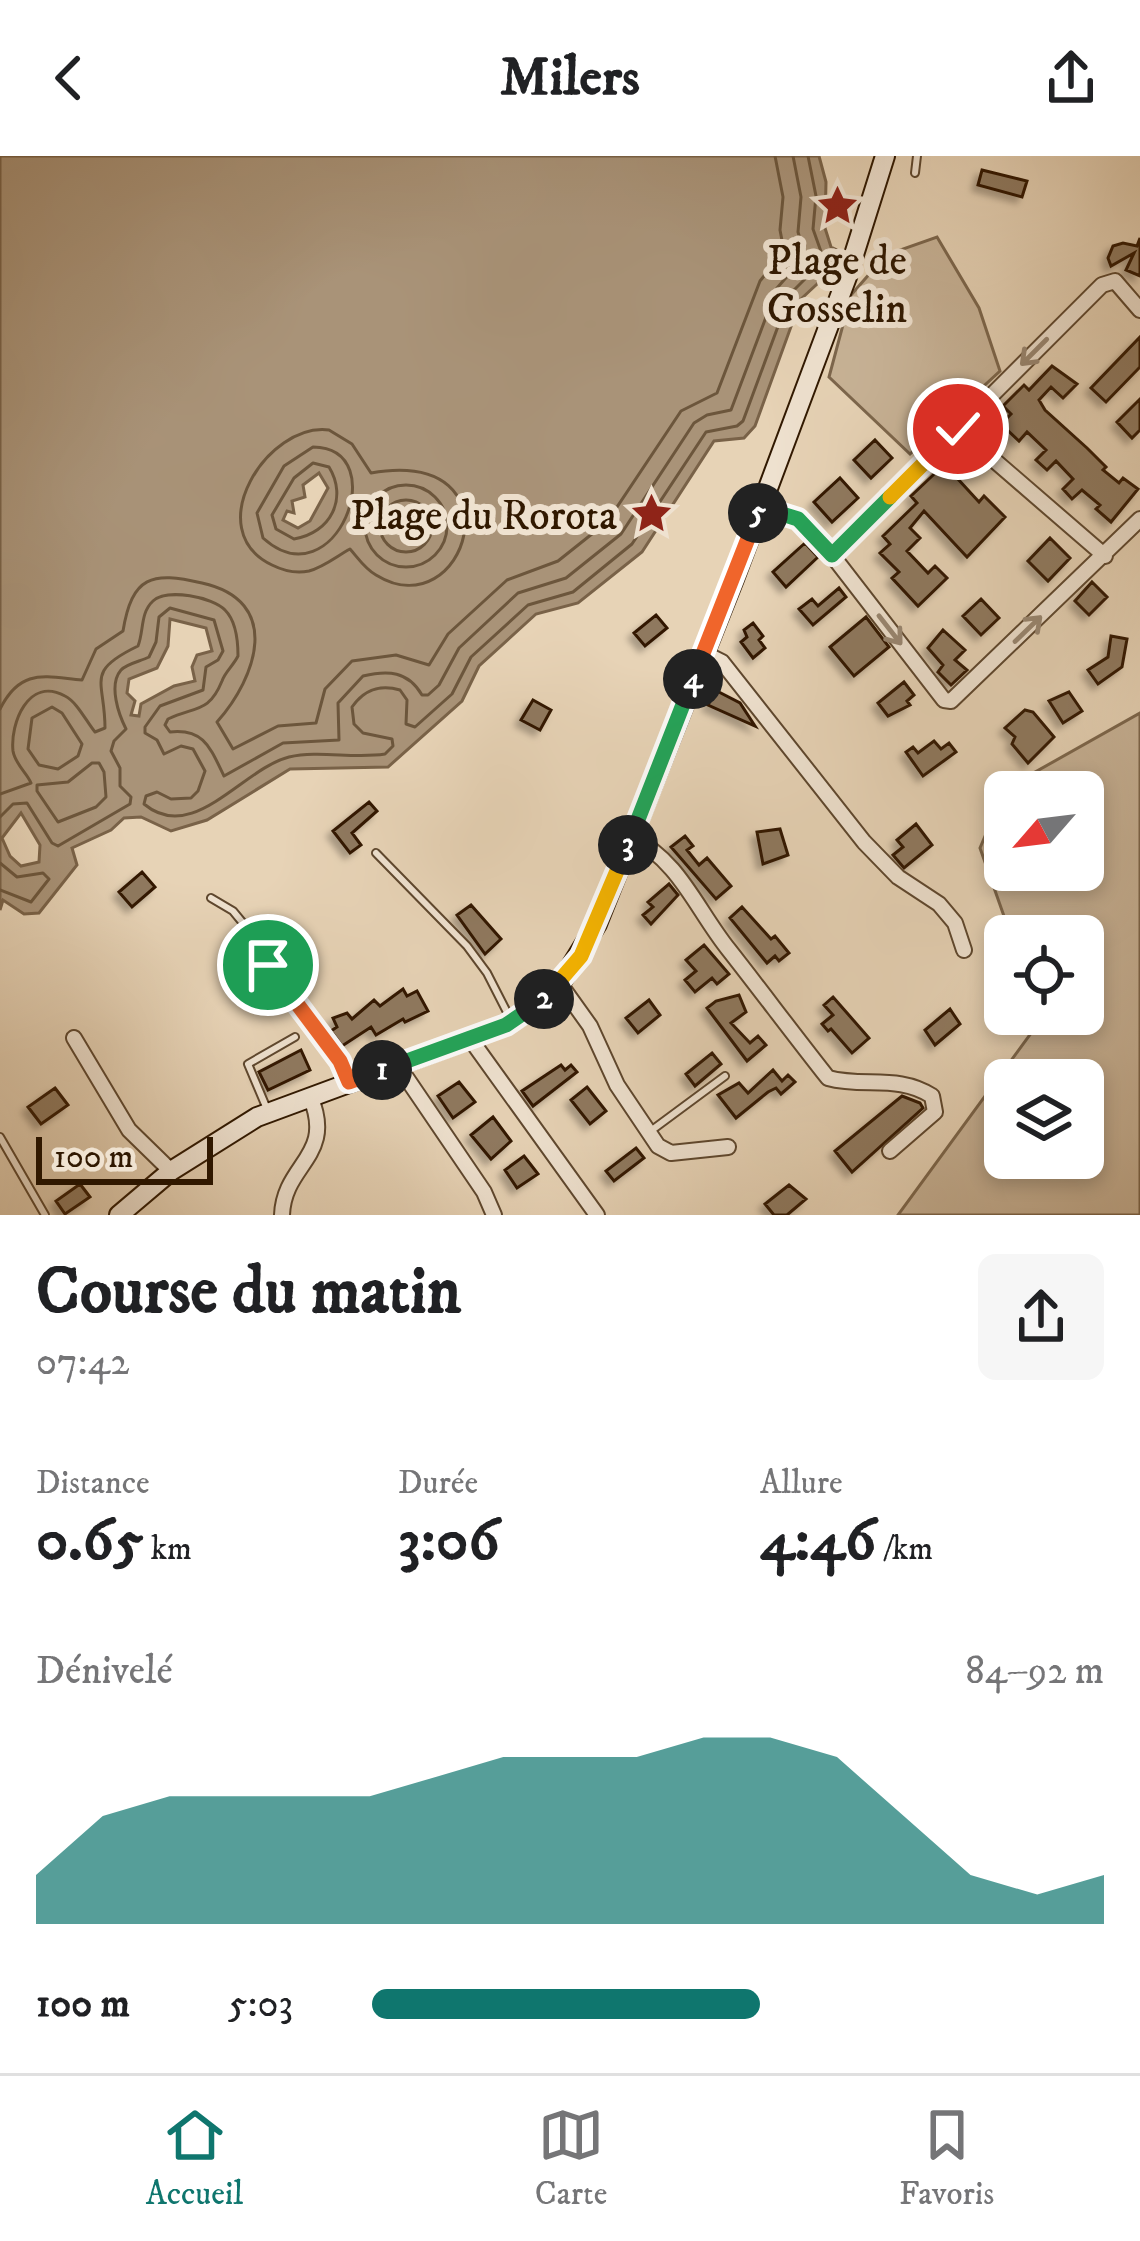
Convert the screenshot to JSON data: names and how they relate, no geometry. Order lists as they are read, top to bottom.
{
  "places": {
    "place": ["Plage de Gosselin", "Plage du Rorota"]
  },
  "scale_bar": "100 m",
  "north": "bottom left",
  "page": {
    "header": "Milers",
    "pins": [
      "5",
      "4",
      "3",
      "2",
      "1"
    ],
    "scale": "100 m",
    "heading": ["Course du matin", "07:42"],
    "stats": [
      ["Distance", "0.65 km"],
      ["Durée", "3:06"],
      ["Allure", "4:46 /km"]
    ],
    "chart": ["Dénivelé", "84–92 m"],
    "list": [
      {
        "name": "100 m",
        "note": "5:03"
      }
    ],
    "tabs": ["Accueil", "Carte", "Favoris"]
  }
}
